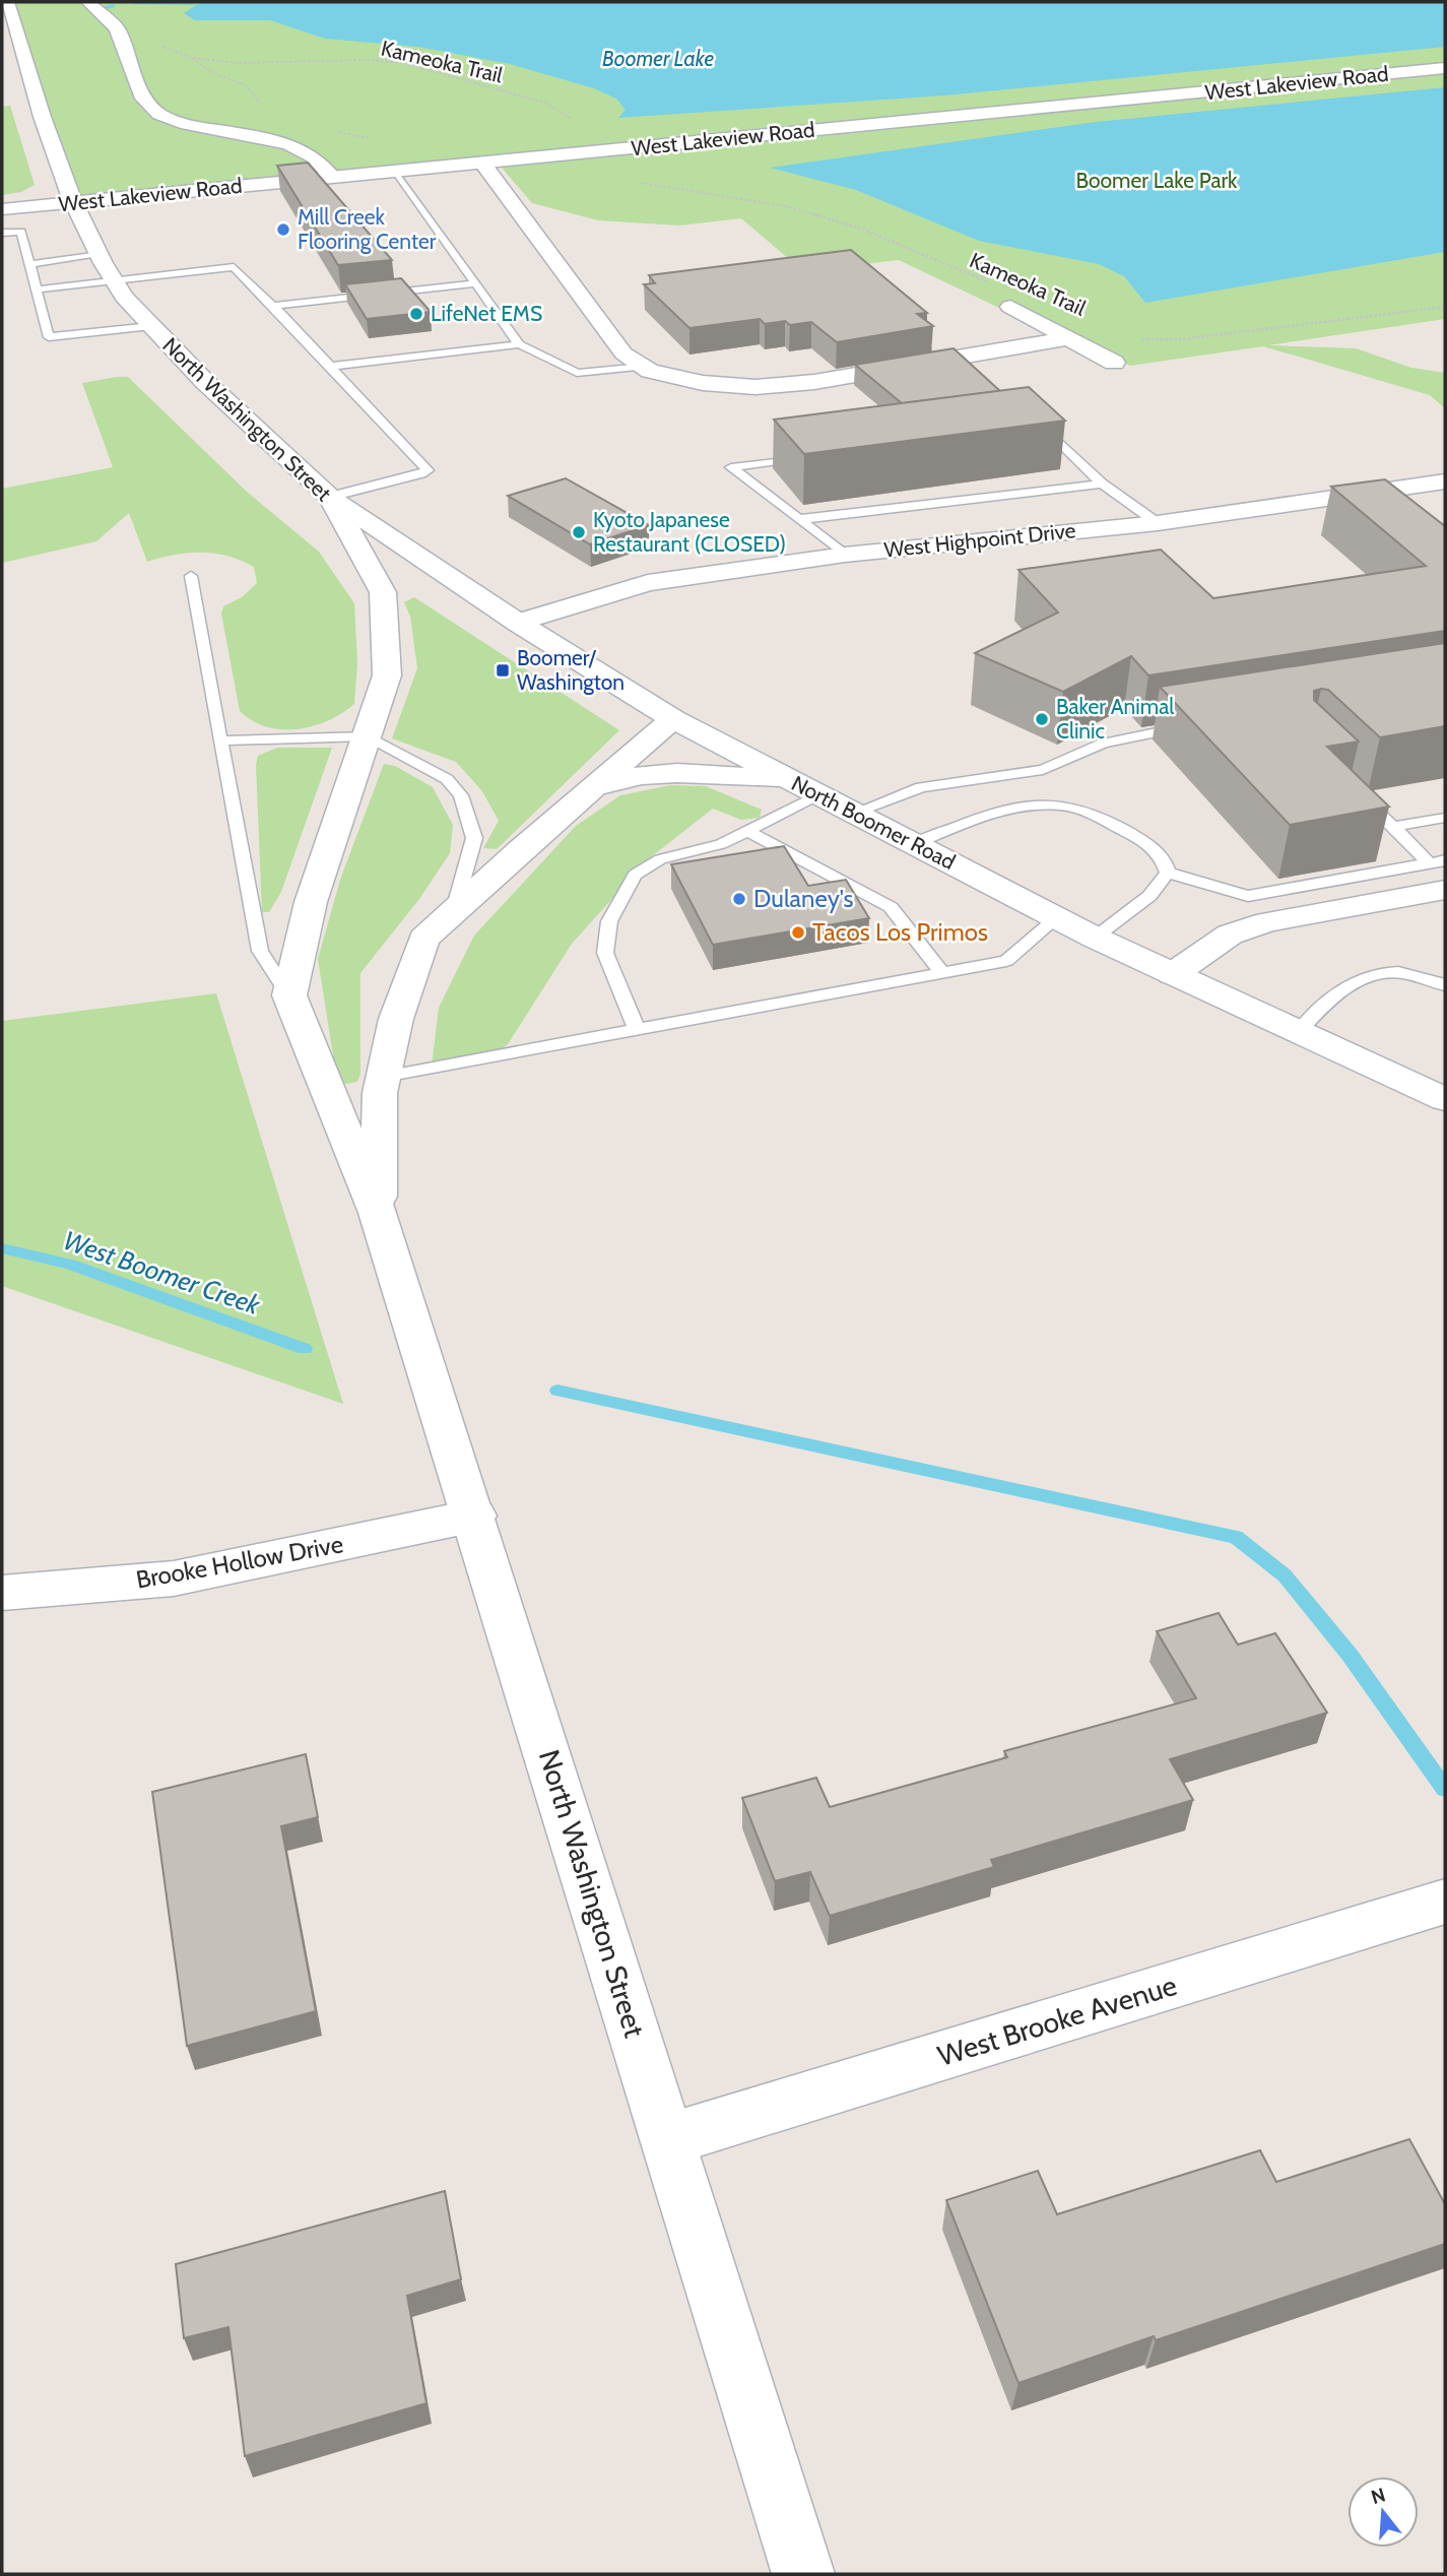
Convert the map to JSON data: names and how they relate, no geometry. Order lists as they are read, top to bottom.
{
  "streets": {
    "main road": [
      "West Lakeview Road",
      "North Washington Street",
      "West Highpoint Drive",
      "North Boomer Road",
      "Brooke Hollow Drive",
      "West Brooke Avenue"
    ],
    "path": ["Kameoka Trail"]
  },
  "crossings": [
    ["West Lakeview Road", "North Washington Street"],
    ["North Washington Street", "North Boomer Road"],
    ["North Washington Street", "Brooke Hollow Drive"],
    ["North Washington Street", "West Brooke Avenue"],
    ["West Highpoint Drive", "North Boomer Road"]
  ],
  "water": ["Boomer Lake", "West Boomer Creek"],
  "parks": ["Boomer Lake Park"],
  "places": {
    "other": [
      "Mill Creek Flooring Center",
      "LifeNet EMS",
      "Kyoto Japanese Restaurant (CLOSED)",
      "Baker Animal Clinic",
      "Dulaney's",
      "Tacos Los Primos"
    ],
    "transit": ["Boomer/ Washington"]
  },
  "north": "top"
}
